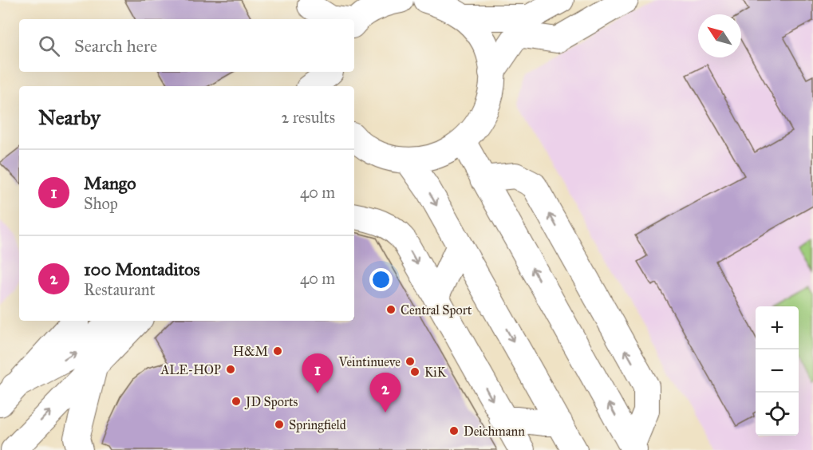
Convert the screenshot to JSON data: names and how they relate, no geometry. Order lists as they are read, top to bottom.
{
  "places": [
    "Central Sport",
    "H&M",
    "Veintinueve",
    "ALE-HOP",
    "KiK",
    "JD Sports",
    "Springfield",
    "Deichmann"
  ],
  "north": "top left",
  "page": {
    "search": "Search here",
    "heading": ["Nearby", "2 results"],
    "list": [
      {
        "mark": "1",
        "name": "Mango",
        "note": "Shop",
        "value": "40 m"
      },
      {
        "mark": "2",
        "name": "100 Montaditos",
        "note": "Restaurant",
        "value": "40 m"
      }
    ],
    "map_buttons": ["+", "−"],
    "pins": ["1", "2"]
  }
}
